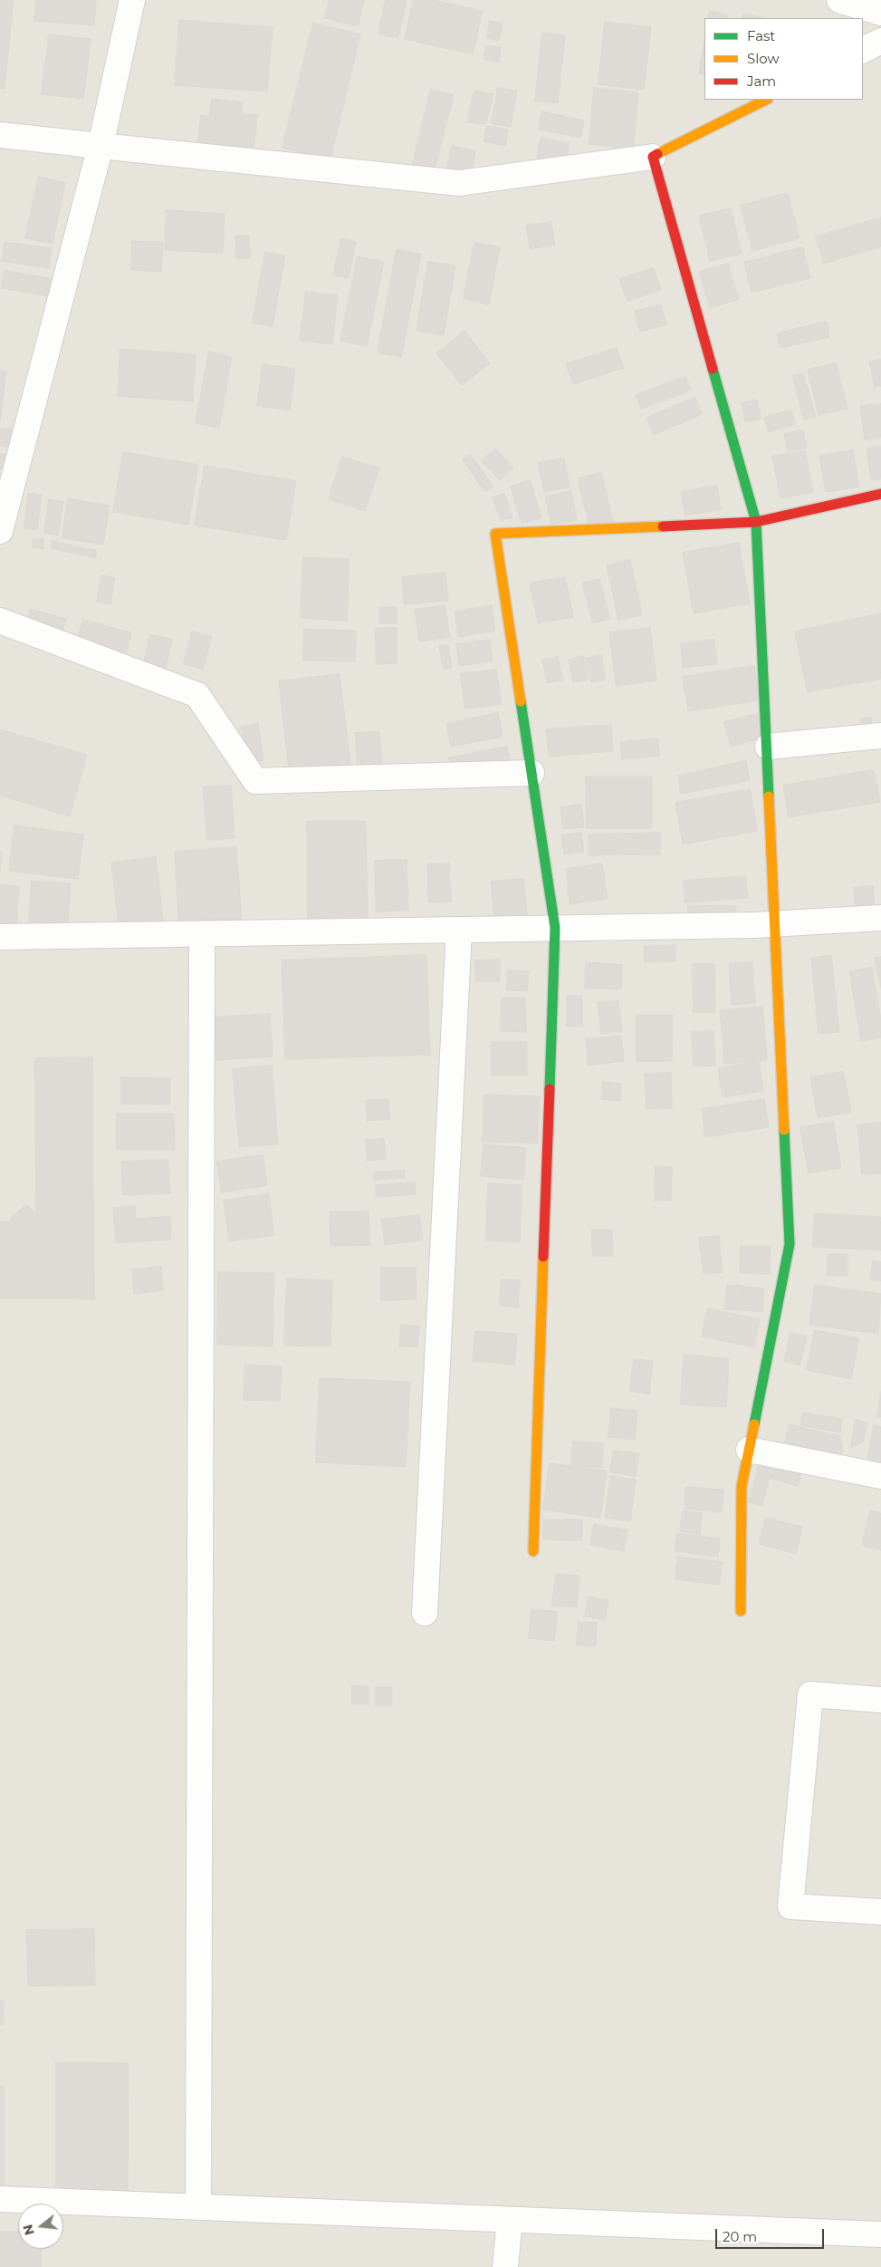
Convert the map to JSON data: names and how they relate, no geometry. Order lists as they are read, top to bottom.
{
  "legend": ["Fast", "Slow", "Jam"],
  "scale_bar": "20 m",
  "north": "left"
}
